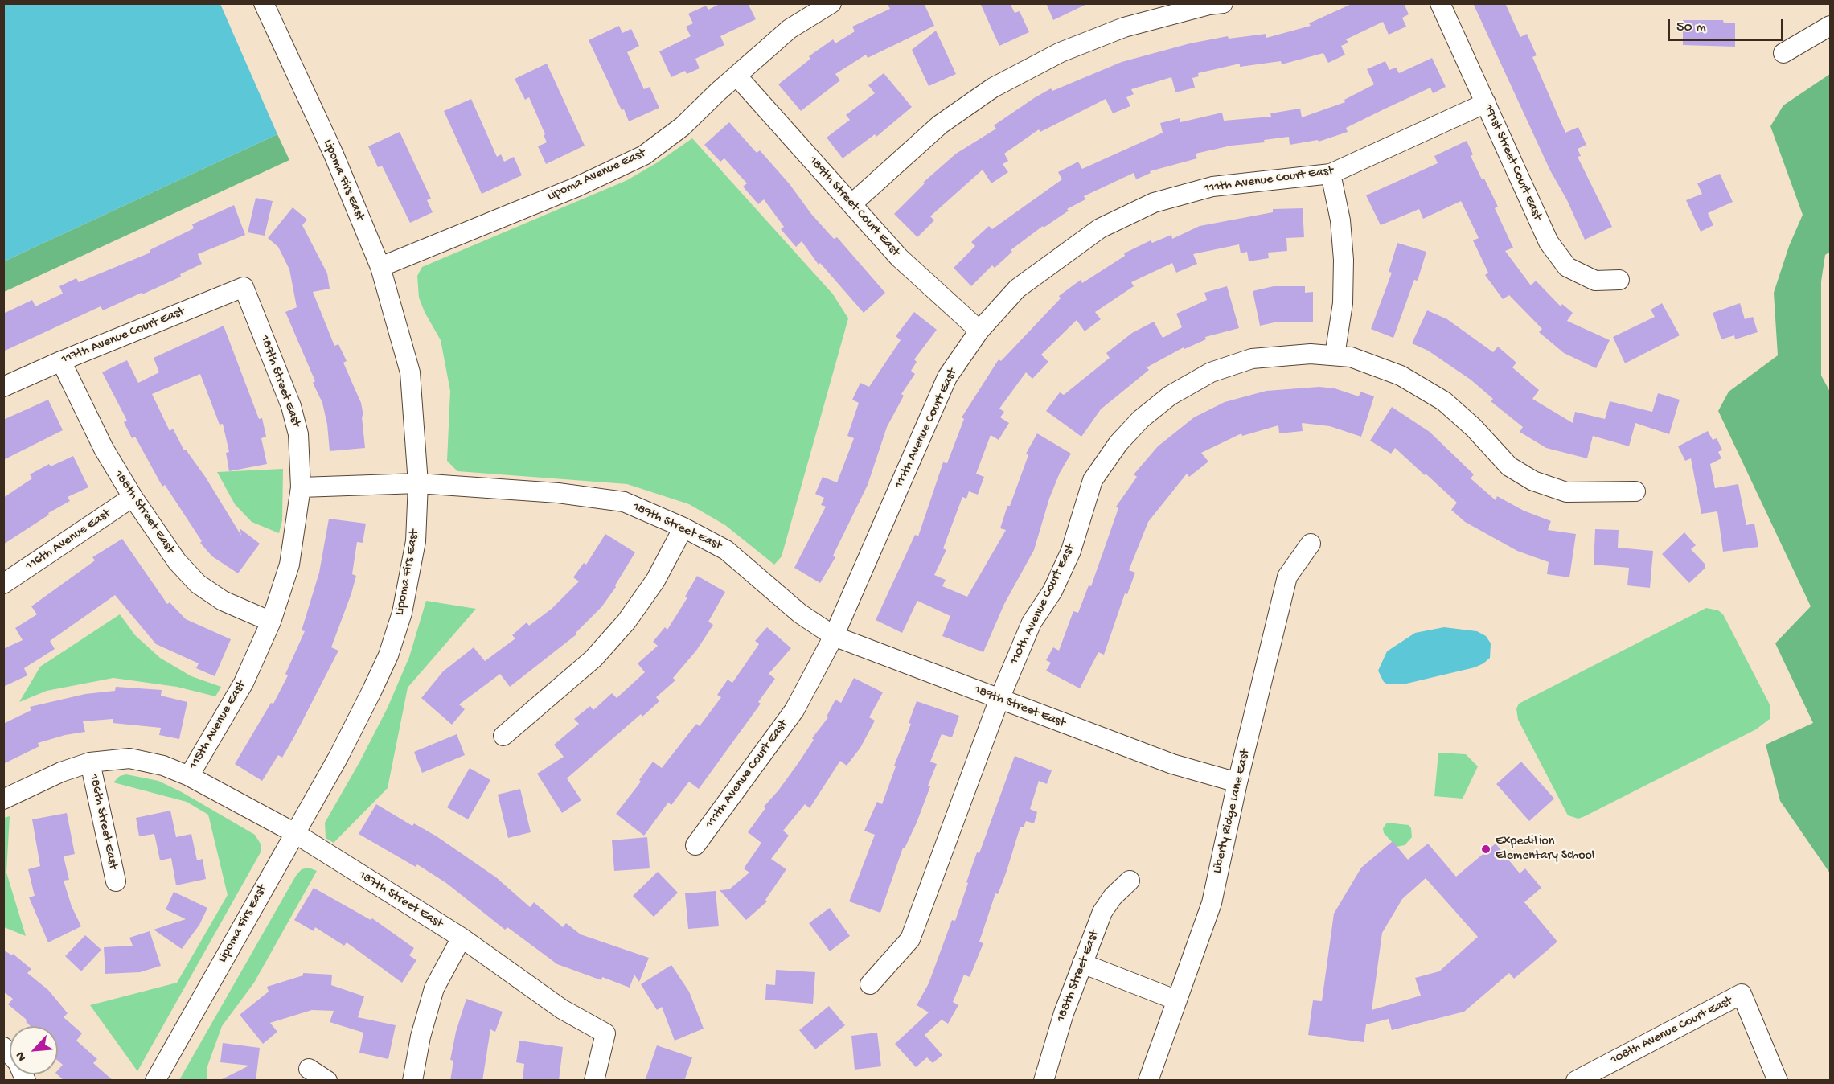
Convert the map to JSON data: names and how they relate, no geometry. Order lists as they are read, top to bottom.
{
  "streets": {
    "street": [
      "191st Street Court East",
      "Lipoma Avenue East",
      "Lipoma Firs East",
      "111th Avenue Court East",
      "189th Street Court East",
      "117th Avenue Court East",
      "189th Street East",
      "188th Street East",
      "116th Avenue East",
      "110th Avenue Court East",
      "115th Avenue East",
      "Liberty Ridge Lane East",
      "186th Street East",
      "187th Street East",
      "108th Avenue Court East"
    ]
  },
  "crossings": [
    ["191st Street Court East", "111th Avenue Court East"],
    ["Lipoma Avenue East", "Lipoma Firs East"],
    ["Lipoma Avenue East", "189th Street Court East"],
    ["Lipoma Firs East", "189th Street East"],
    ["Lipoma Firs East", "187th Street East"],
    ["111th Avenue Court East", "189th Street Court East"],
    ["111th Avenue Court East", "189th Street East"],
    ["117th Avenue Court East", "189th Street East"],
    ["117th Avenue Court East", "188th Street East"],
    ["189th Street East", "110th Avenue Court East"],
    ["189th Street East", "115th Avenue East"],
    ["189th Street East", "Liberty Ridge Lane East"],
    ["188th Street East", "116th Avenue East"],
    ["188th Street East", "115th Avenue East"],
    ["115th Avenue East", "186th Street East"],
    ["115th Avenue East", "187th Street East"]
  ],
  "places": ["Expedition Elementary School"],
  "scale_bar": "50 m",
  "north": "bottom left"
}
